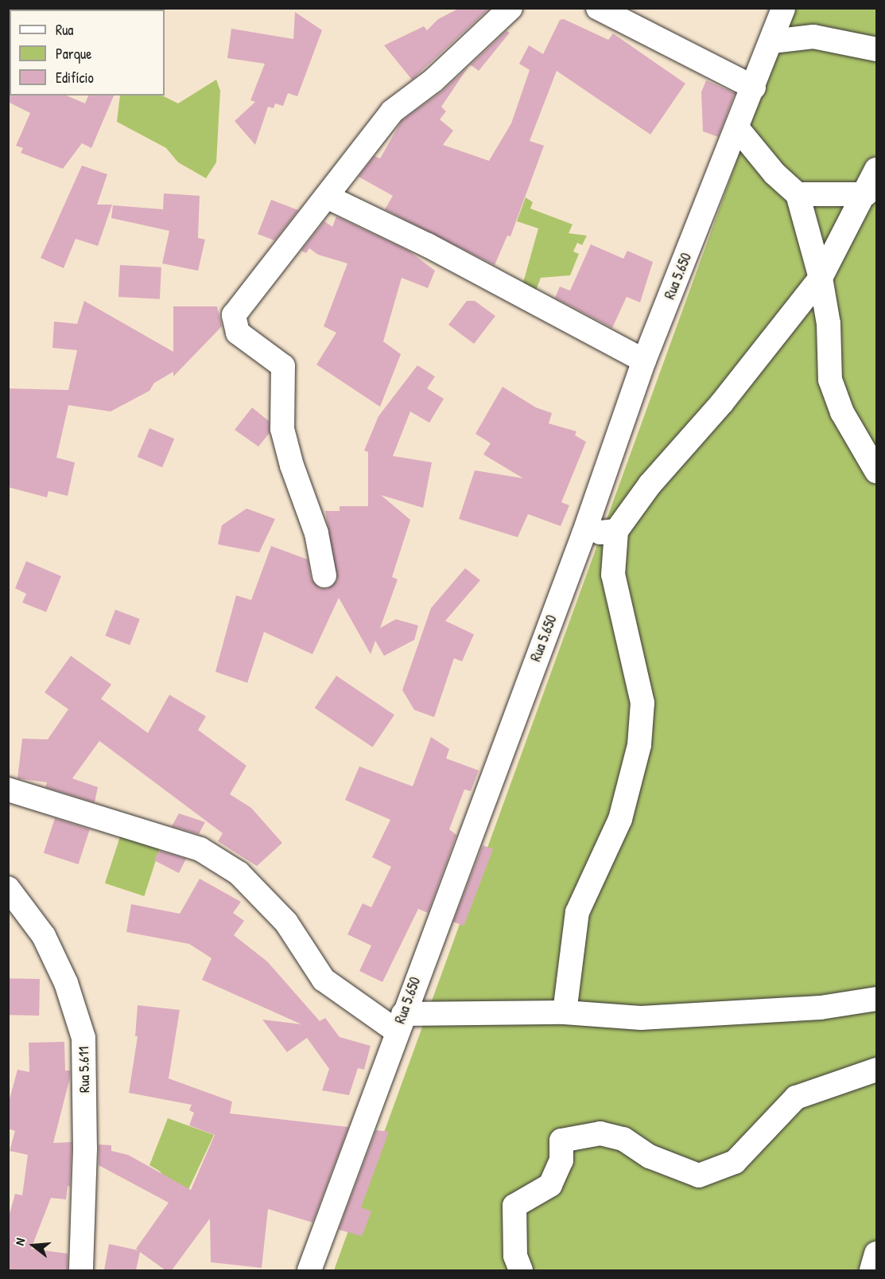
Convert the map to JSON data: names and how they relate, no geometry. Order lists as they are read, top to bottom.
{
  "streets": {
    "street": ["Rua 5.650", "Rua 5.611"]
  },
  "legend": ["Rua", "Parque", "Edifício"],
  "north": "left"
}
